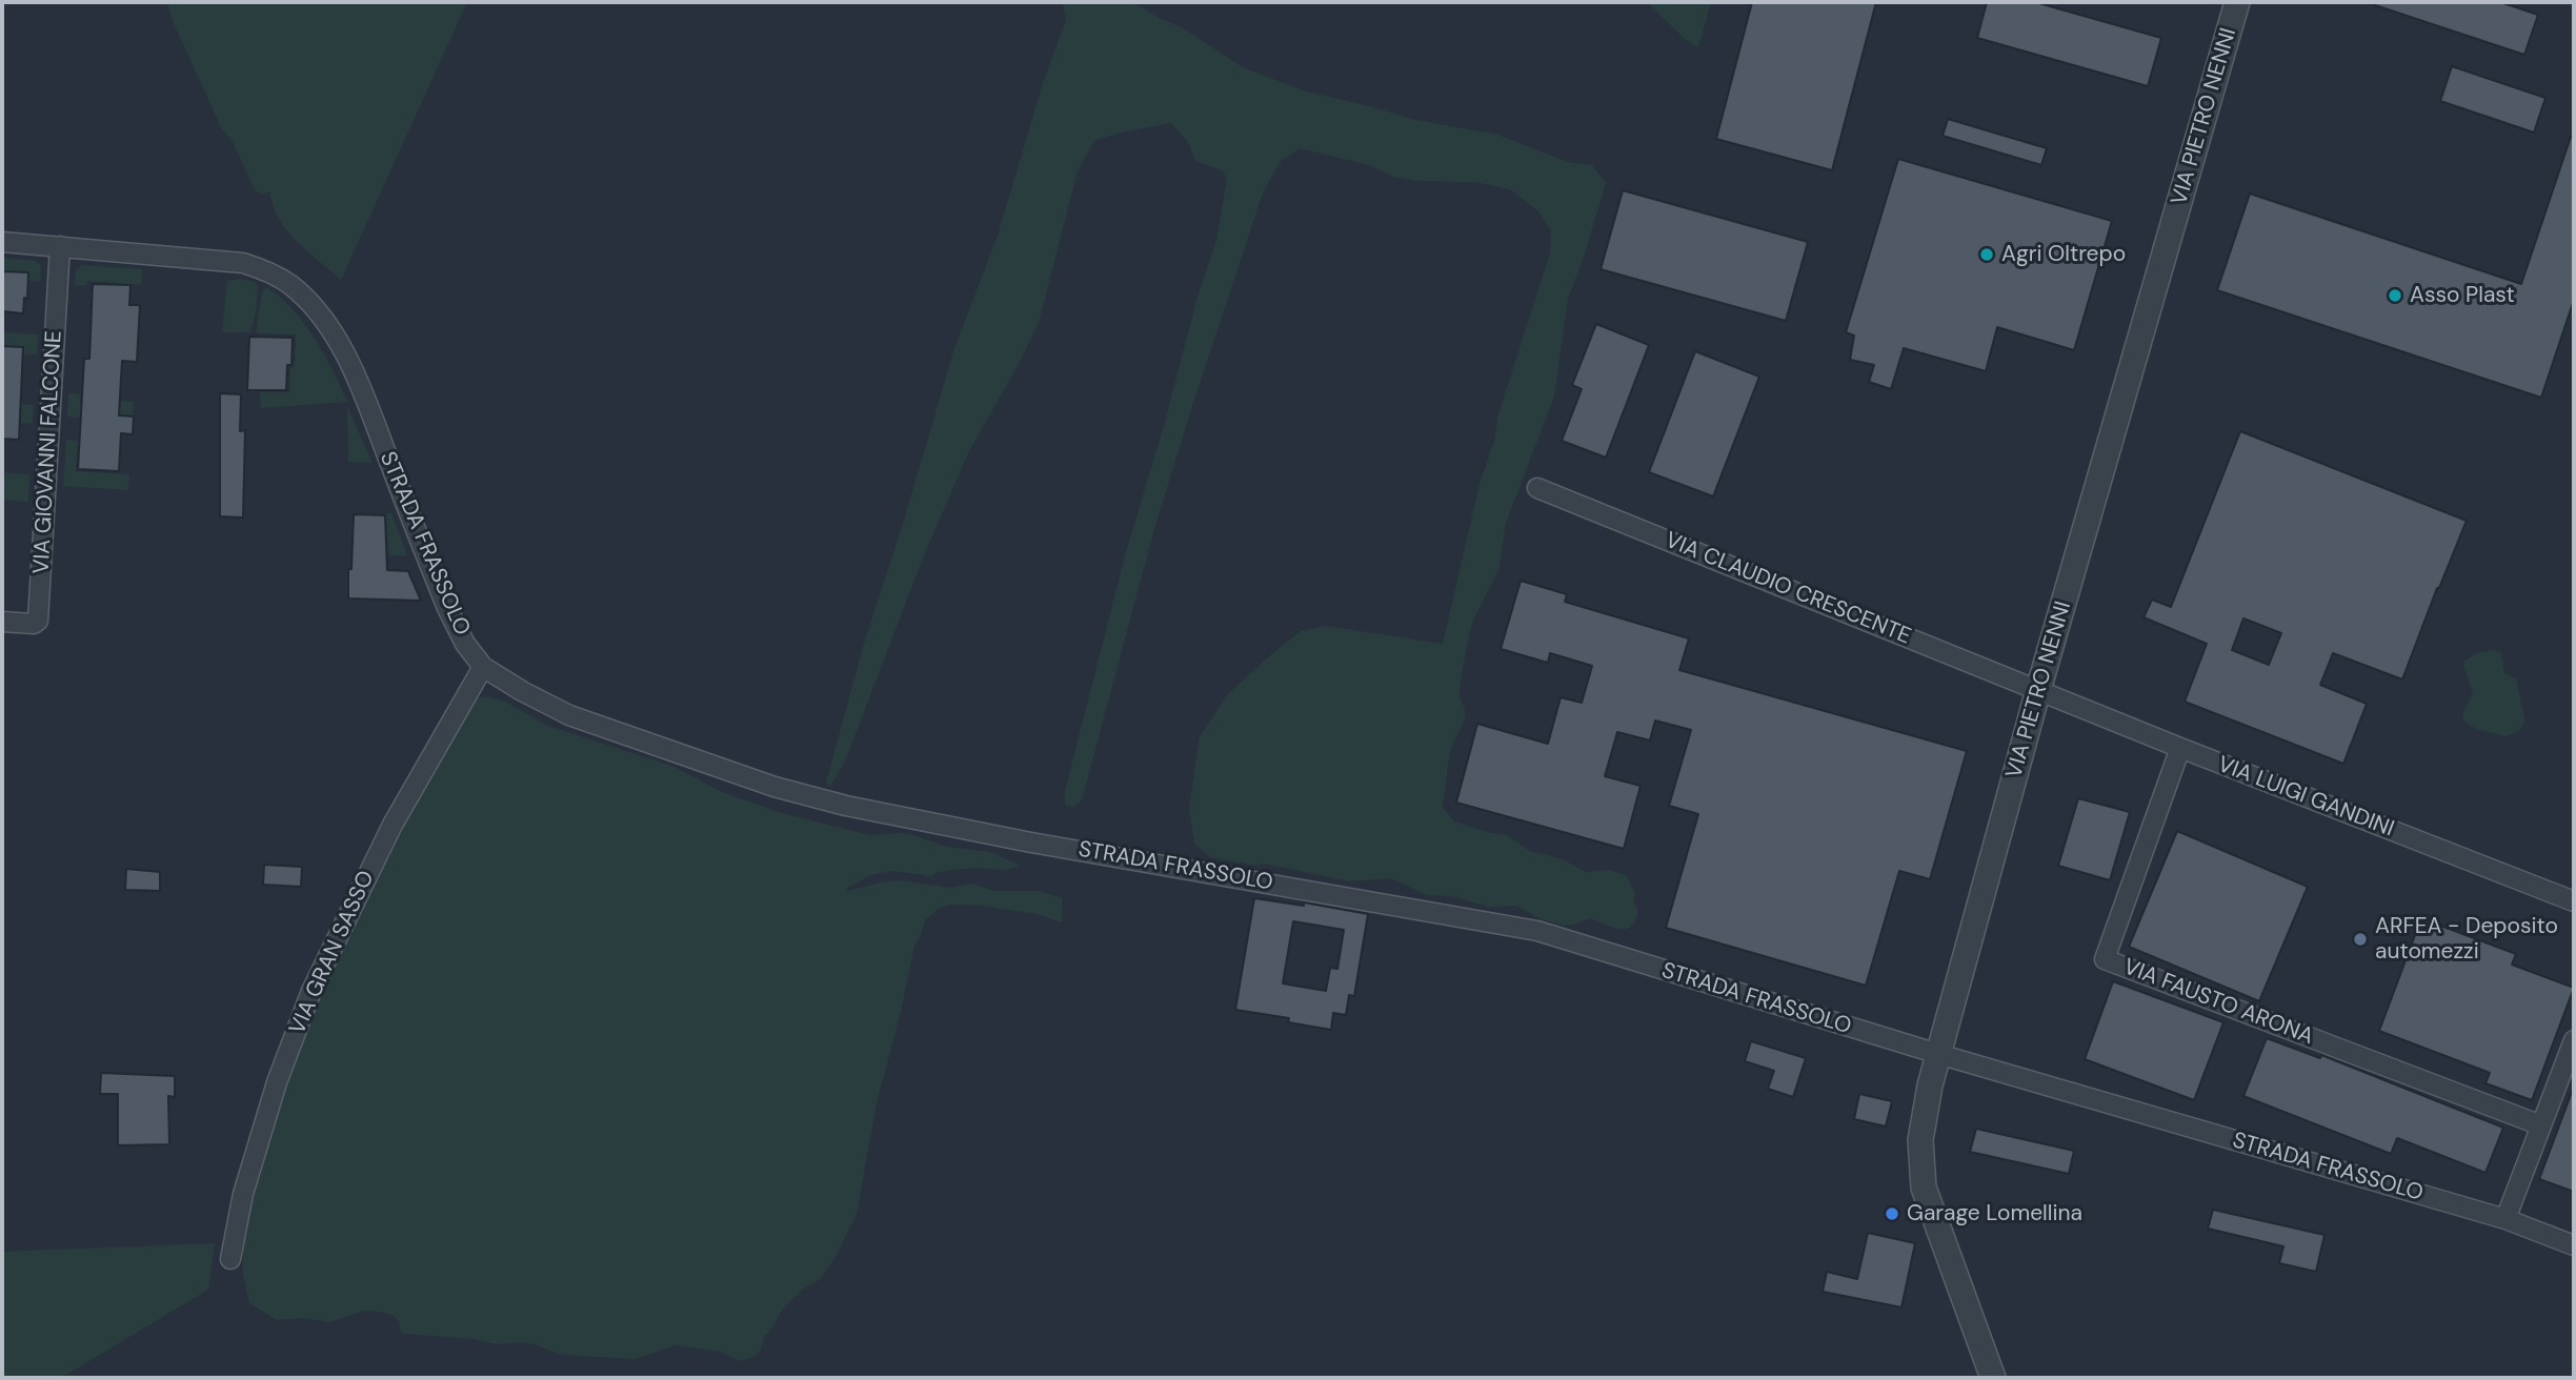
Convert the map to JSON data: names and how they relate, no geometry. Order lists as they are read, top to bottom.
{
  "streets": {
    "street": [
      "VIA PIETRO NENNI",
      "VIA GIOVANNI FALCONE",
      "STRADA FRASSOLO",
      "VIA CLAUDIO CRESCENTE",
      "VIA LUIGI GANDINI",
      "VIA GRAN SASSO",
      "VIA FAUSTO ARONA"
    ]
  },
  "crossings": [
    ["VIA PIETRO NENNI", "STRADA FRASSOLO"],
    ["VIA PIETRO NENNI", "VIA CLAUDIO CRESCENTE"],
    ["VIA PIETRO NENNI", "VIA LUIGI GANDINI"],
    ["VIA GIOVANNI FALCONE", "STRADA FRASSOLO"],
    ["STRADA FRASSOLO", "VIA GRAN SASSO"],
    ["VIA CLAUDIO CRESCENTE", "VIA LUIGI GANDINI"],
    ["VIA LUIGI GANDINI", "VIA FAUSTO ARONA"]
  ],
  "places": [
    "Agri Oltrepo",
    "Asso Plast",
    "ARFEA - Deposito automezzi",
    "Garage Lomellina"
  ]
}
